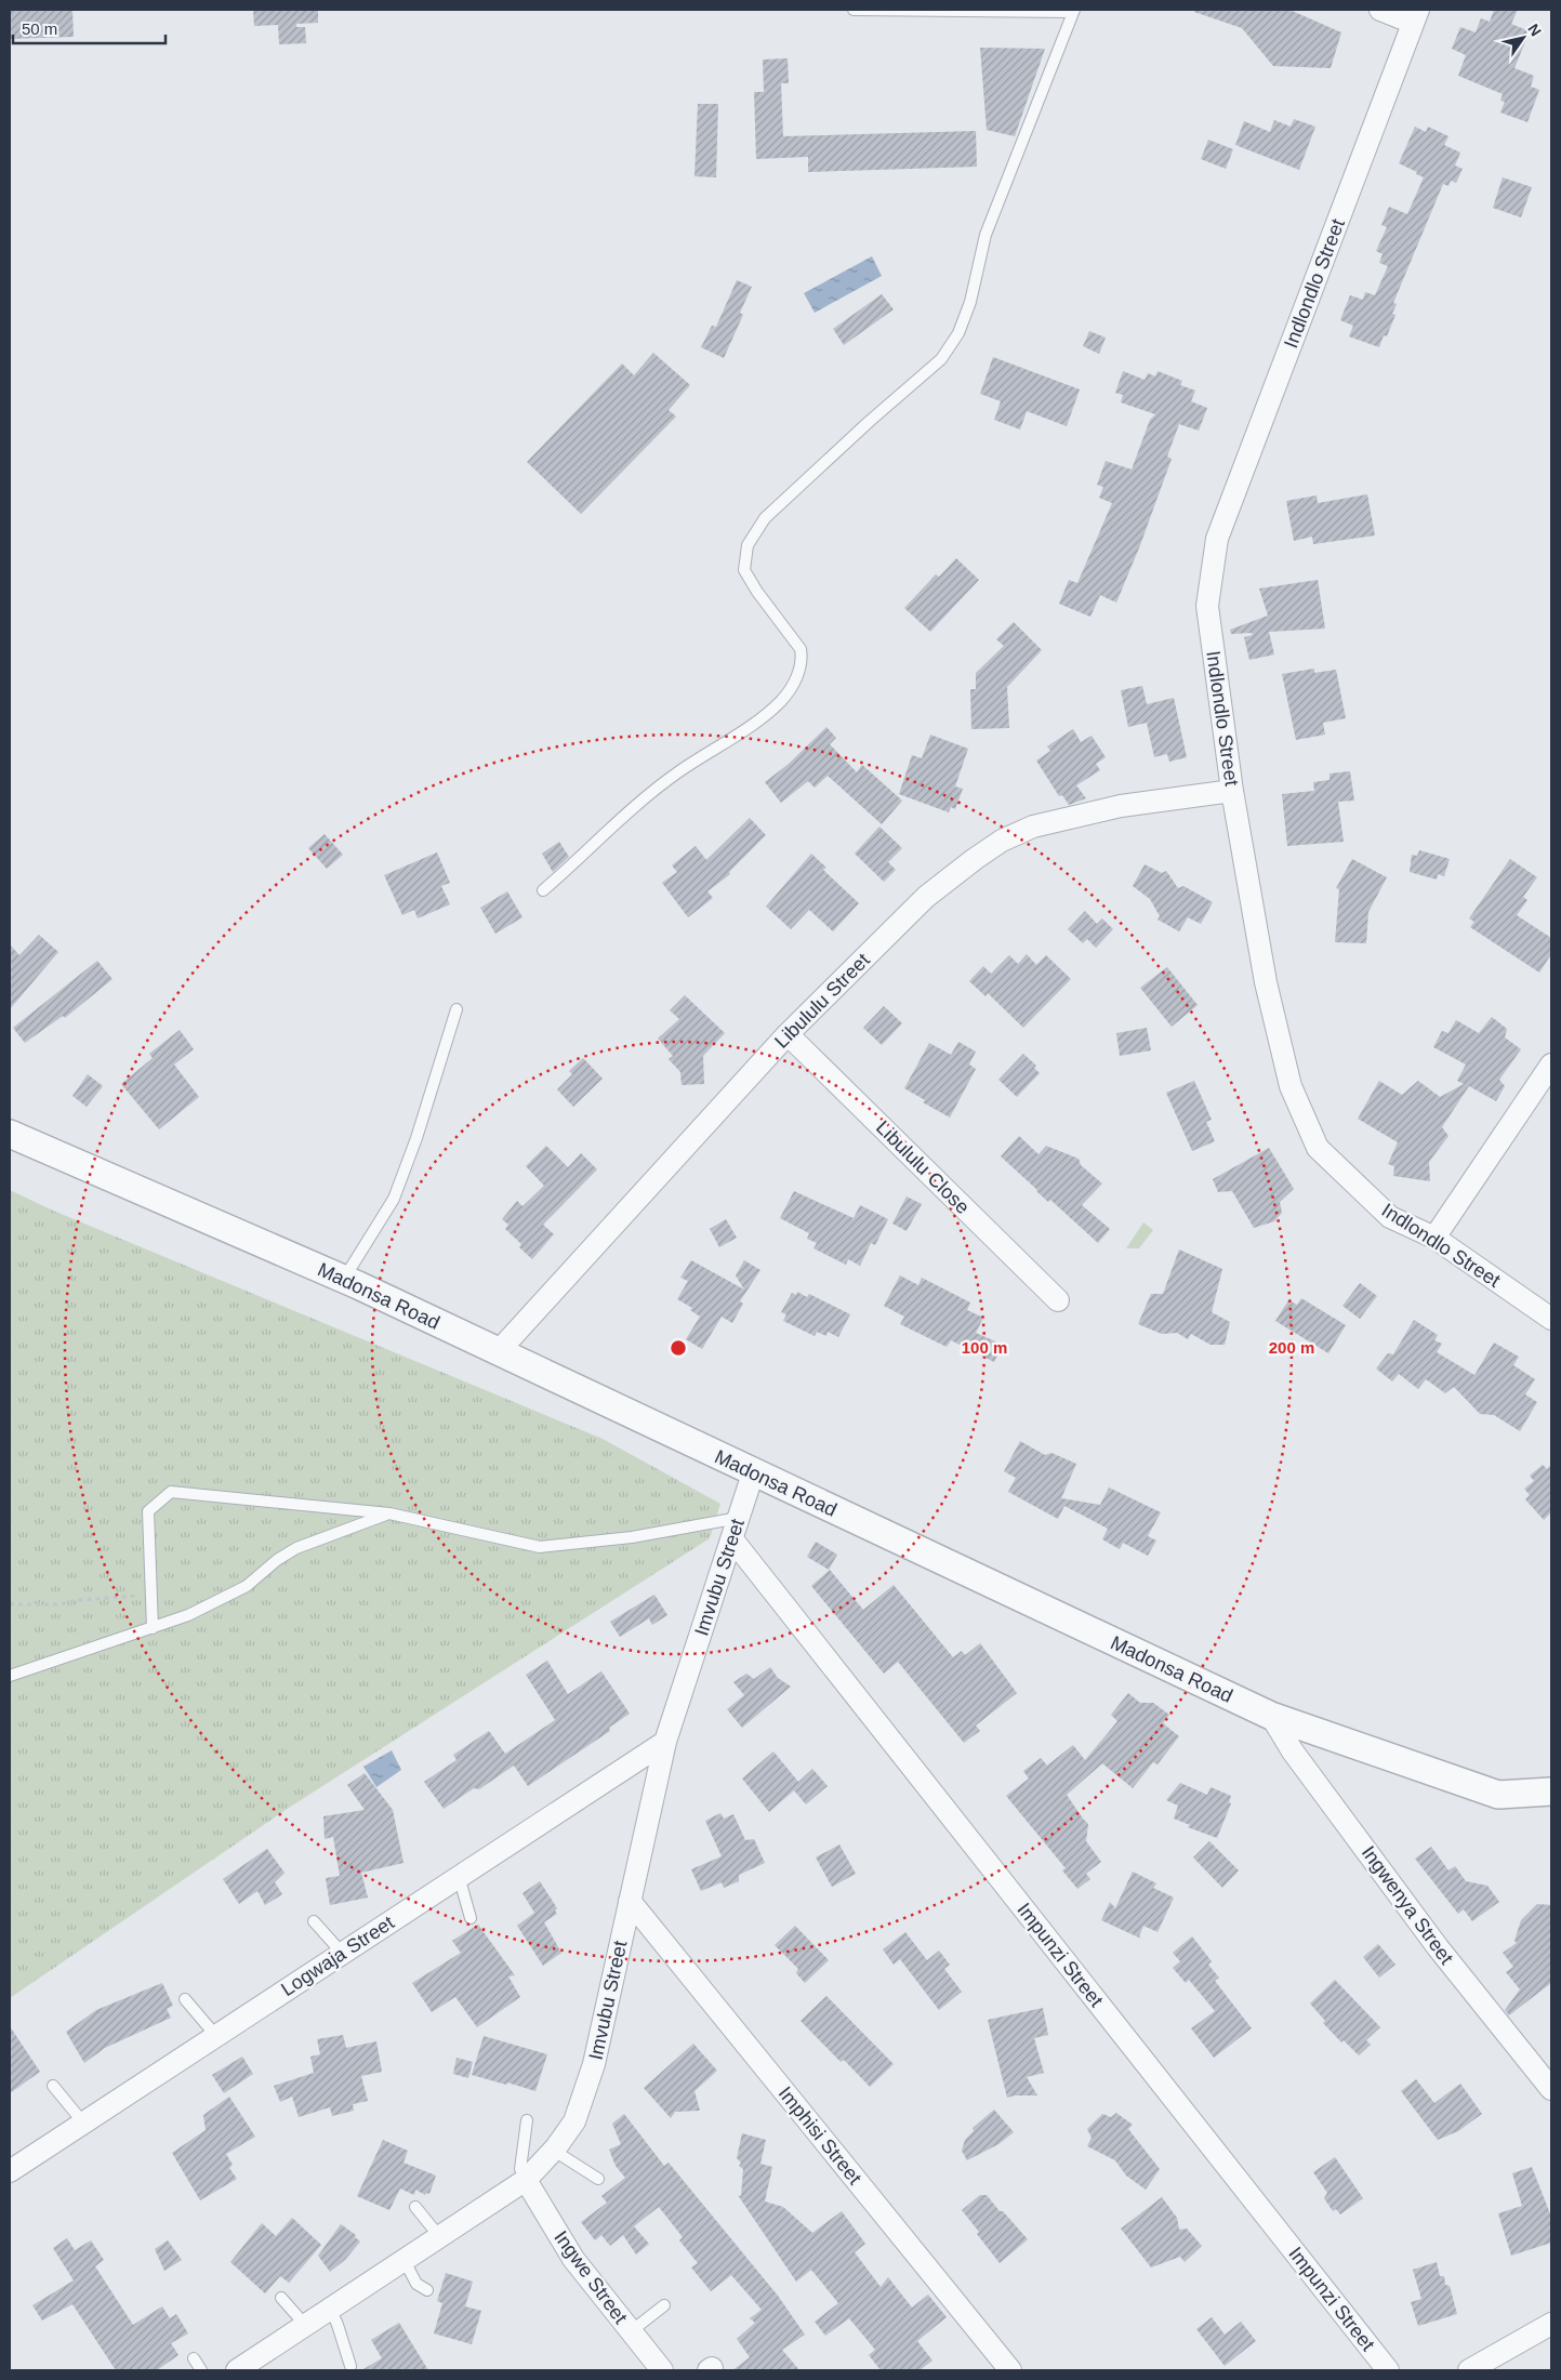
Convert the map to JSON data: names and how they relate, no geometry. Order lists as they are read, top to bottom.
{
  "streets": {
    "street": [
      "Indlondlo Street",
      "Libululu Street",
      "Libululu Close",
      "Madonsa Road",
      "Imvubu Street",
      "Ingwenya Street",
      "Impunzi Street",
      "Logwaja Street",
      "Imphisi Street",
      "Ingwe Street"
    ]
  },
  "crossings": [
    ["Indlondlo Street", "Libululu Street"],
    ["Libululu Street", "Libululu Close"],
    ["Libululu Street", "Madonsa Road"],
    ["Madonsa Road", "Imvubu Street"],
    ["Madonsa Road", "Ingwenya Street"],
    ["Imvubu Street", "Impunzi Street"],
    ["Imvubu Street", "Logwaja Street"],
    ["Imvubu Street", "Imphisi Street"],
    ["Imvubu Street", "Ingwe Street"]
  ],
  "scale_bar": "50 m",
  "north": "top right",
  "rings": ["100 m", "200 m"]
}
